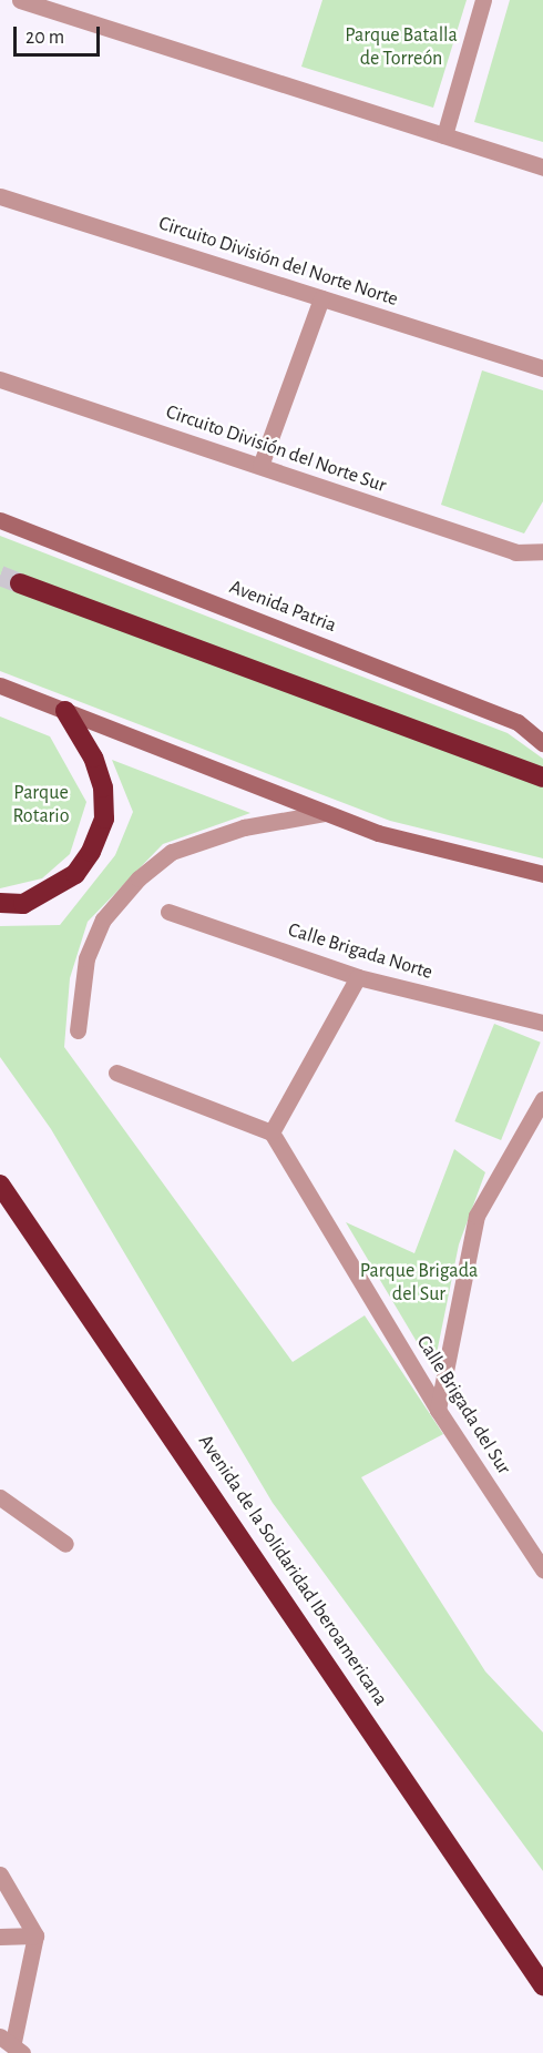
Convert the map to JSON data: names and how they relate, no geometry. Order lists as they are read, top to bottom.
{
  "streets": {
    "highway": ["Avenida de la Solidaridad Iberoamericana"],
    "street": [
      "Circuito División del Norte Norte",
      "Circuito División del Norte Sur",
      "Avenida Patria",
      "Calle Brigada Norte",
      "Calle Brigada del Sur"
    ]
  },
  "parks": ["Parque Batalla de Torreón", "Parque Rotario", "Parque Brigada del Sur"],
  "scale_bar": "20 m"
}
